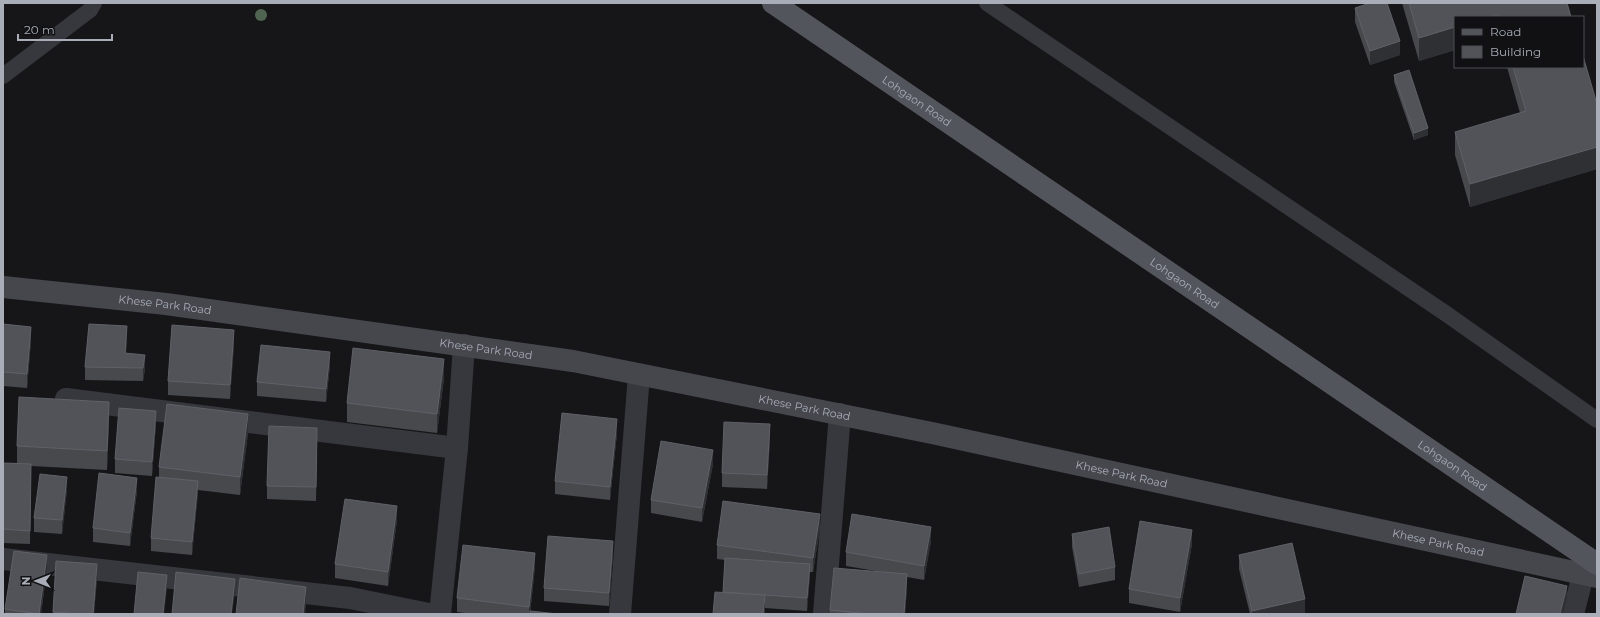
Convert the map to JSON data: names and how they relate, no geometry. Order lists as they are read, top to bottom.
{
  "streets": {
    "main road": ["Lohgaon Road"],
    "street": ["Khese Park Road"]
  },
  "crossings": [
    ["Lohgaon Road", "Khese Park Road"]
  ],
  "legend": ["Road", "Building"],
  "scale_bar": "20 m",
  "north": "left"
}
